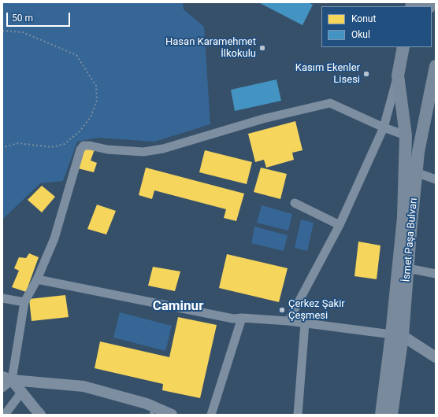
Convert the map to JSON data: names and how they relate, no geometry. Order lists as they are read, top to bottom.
{
  "streets": {
    "main road": ["İsmet Paşa Bulvarı"]
  },
  "districts": ["Caminur"],
  "places": ["Hasan Karamehmet İlkokulu", "Kasım Ekenler Lisesi", "Çerkez Şakir Çeşmesi"],
  "legend": ["Konut", "Okul"],
  "scale_bar": "50 m"
}
